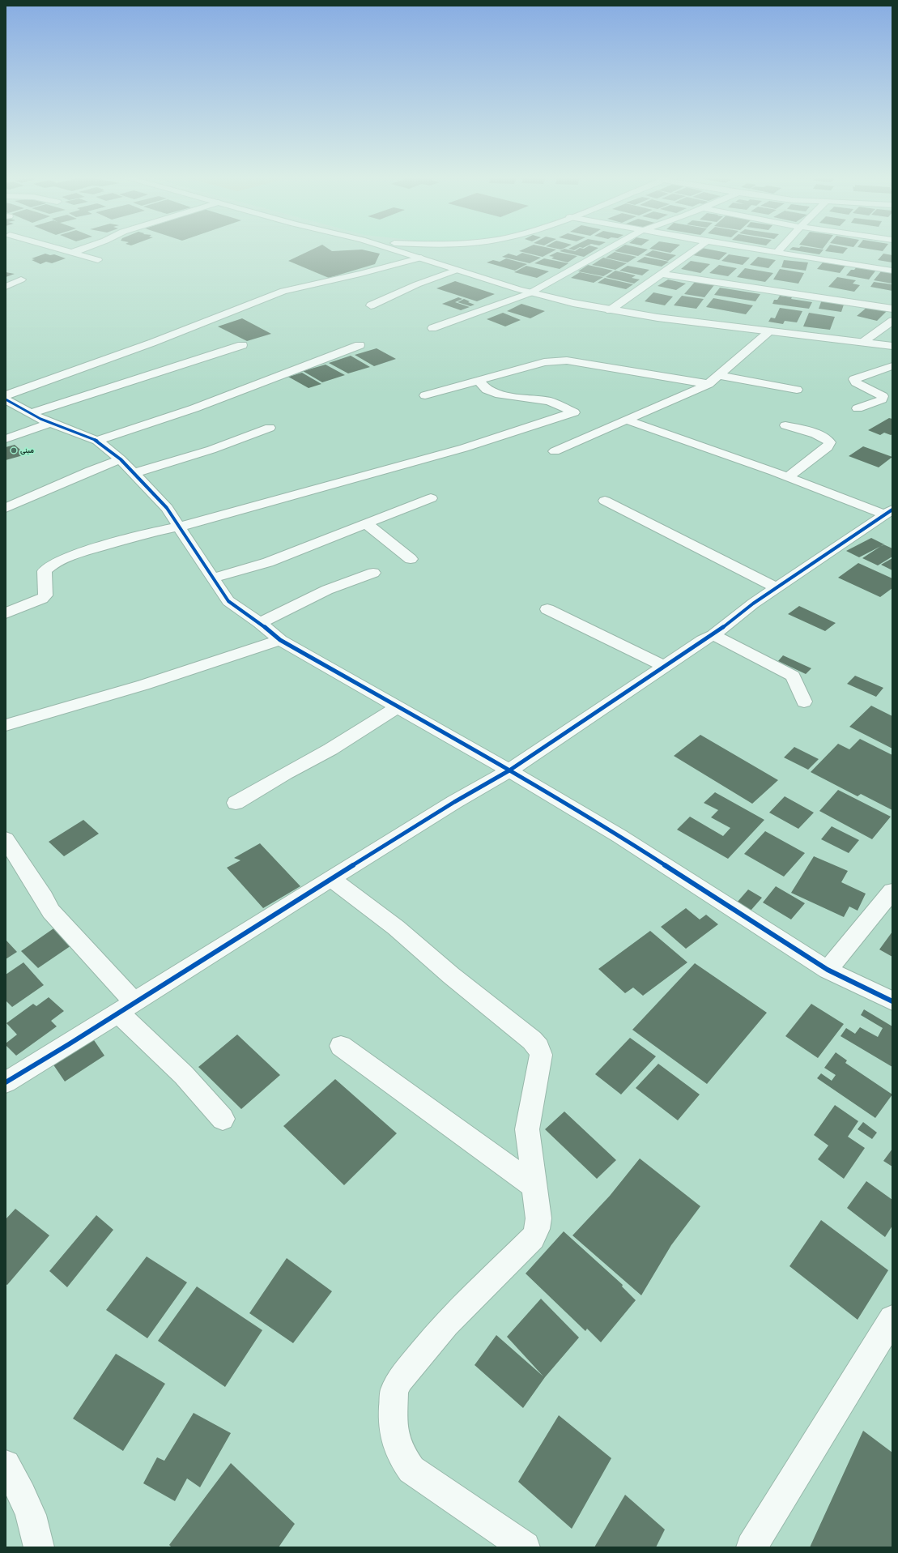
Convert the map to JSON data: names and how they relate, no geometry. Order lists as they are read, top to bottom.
{
  "places": ["مبنى"]
}
